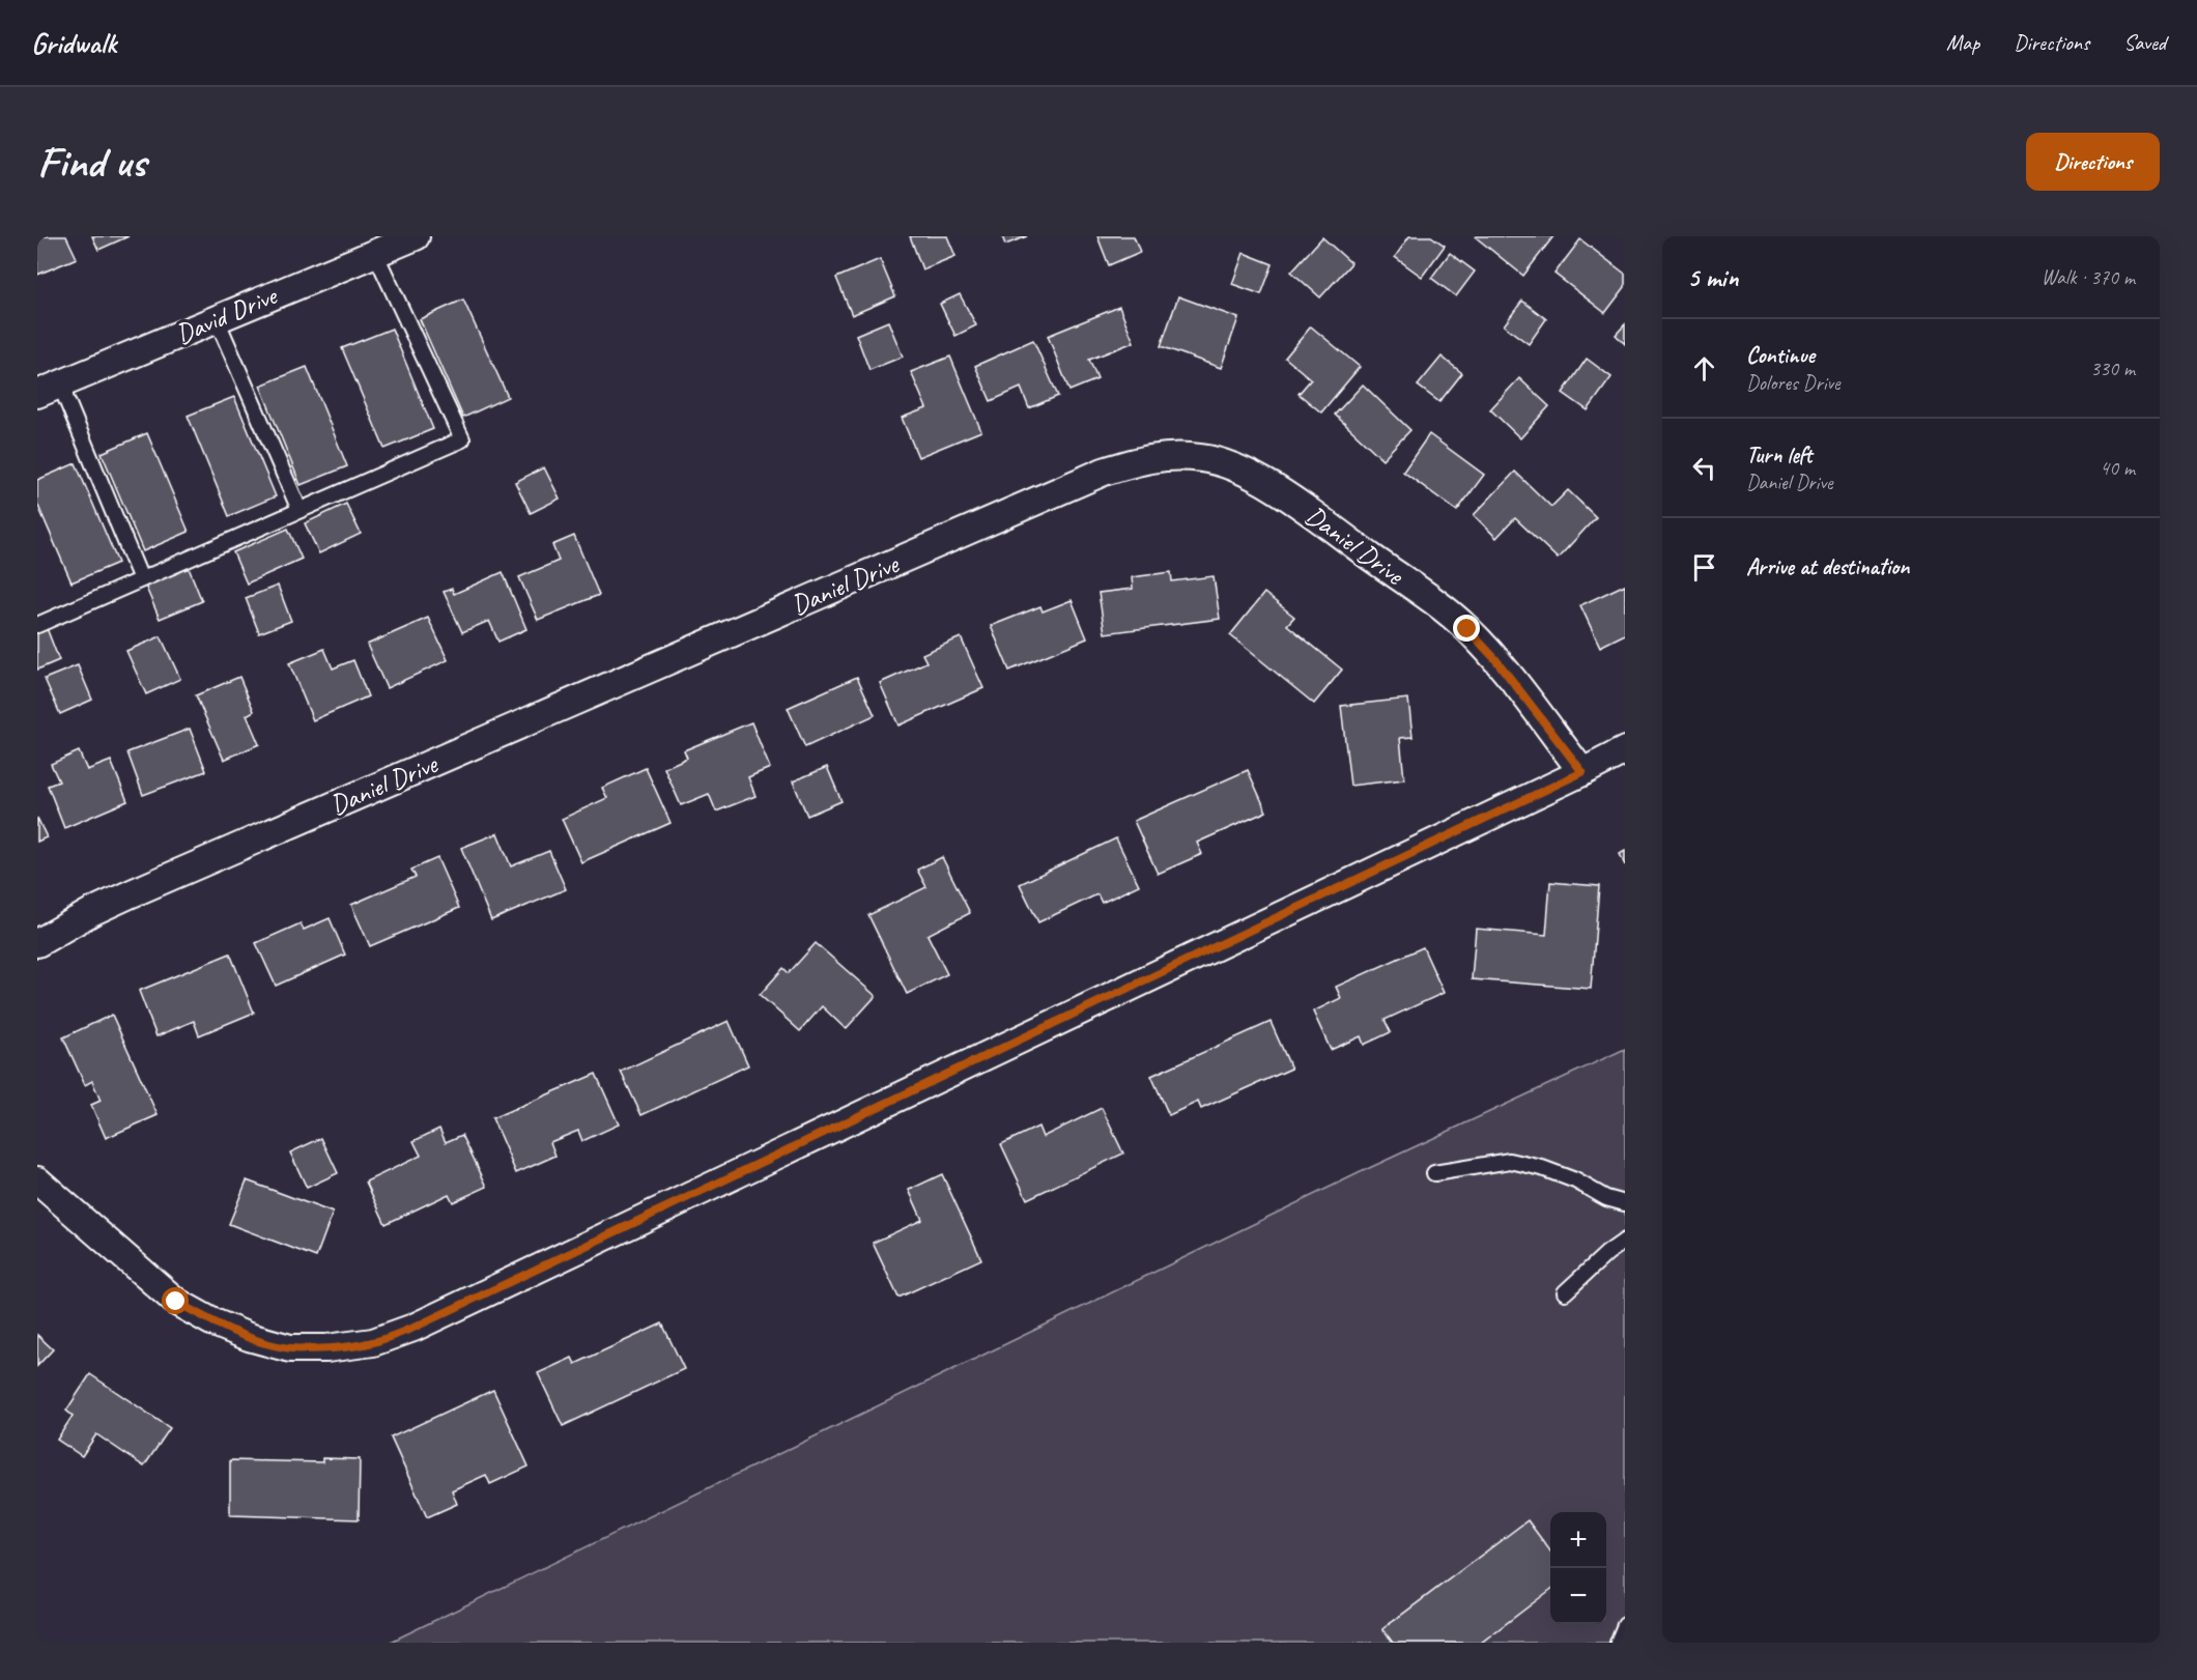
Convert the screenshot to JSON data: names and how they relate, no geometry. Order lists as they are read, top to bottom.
{
  "streets": {
    "street": ["David Drive", "Daniel Drive"]
  },
  "page": {
    "header": "Gridwalk",
    "nav": ["Map", "Directions", "Saved"],
    "buttons": "Directions",
    "title": "Find us",
    "heading": ["5 min", "Walk · 370 m"],
    "list": [
      ["Continue", "Dolores Drive", "330 m"],
      ["Turn left", "Daniel Drive", "40 m"],
      "Arrive at destination"
    ],
    "map_buttons": ["+", "−"]
  }
}
